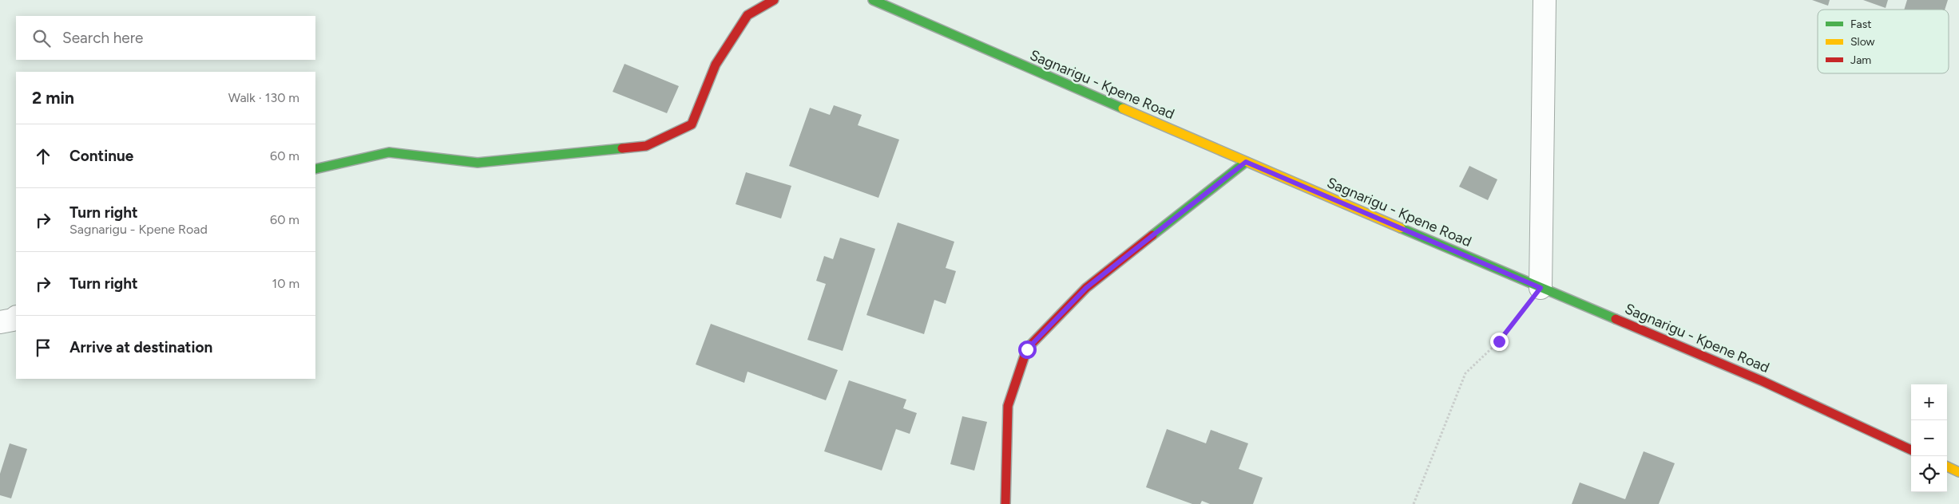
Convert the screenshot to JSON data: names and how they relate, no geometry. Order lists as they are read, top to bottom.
{
  "streets": {
    "street": ["Sagnarigu - Kpene Road"]
  },
  "legend": ["Fast", "Slow", "Jam"],
  "page": {
    "search": "Search here",
    "heading": ["2 min", "Walk · 130 m"],
    "list": [
      ["Continue", "60 m"],
      ["Turn right", "Sagnarigu - Kpene Road", "60 m"],
      ["Turn right", "10 m"],
      "Arrive at destination"
    ],
    "map_buttons": ["+", "−"]
  }
}
